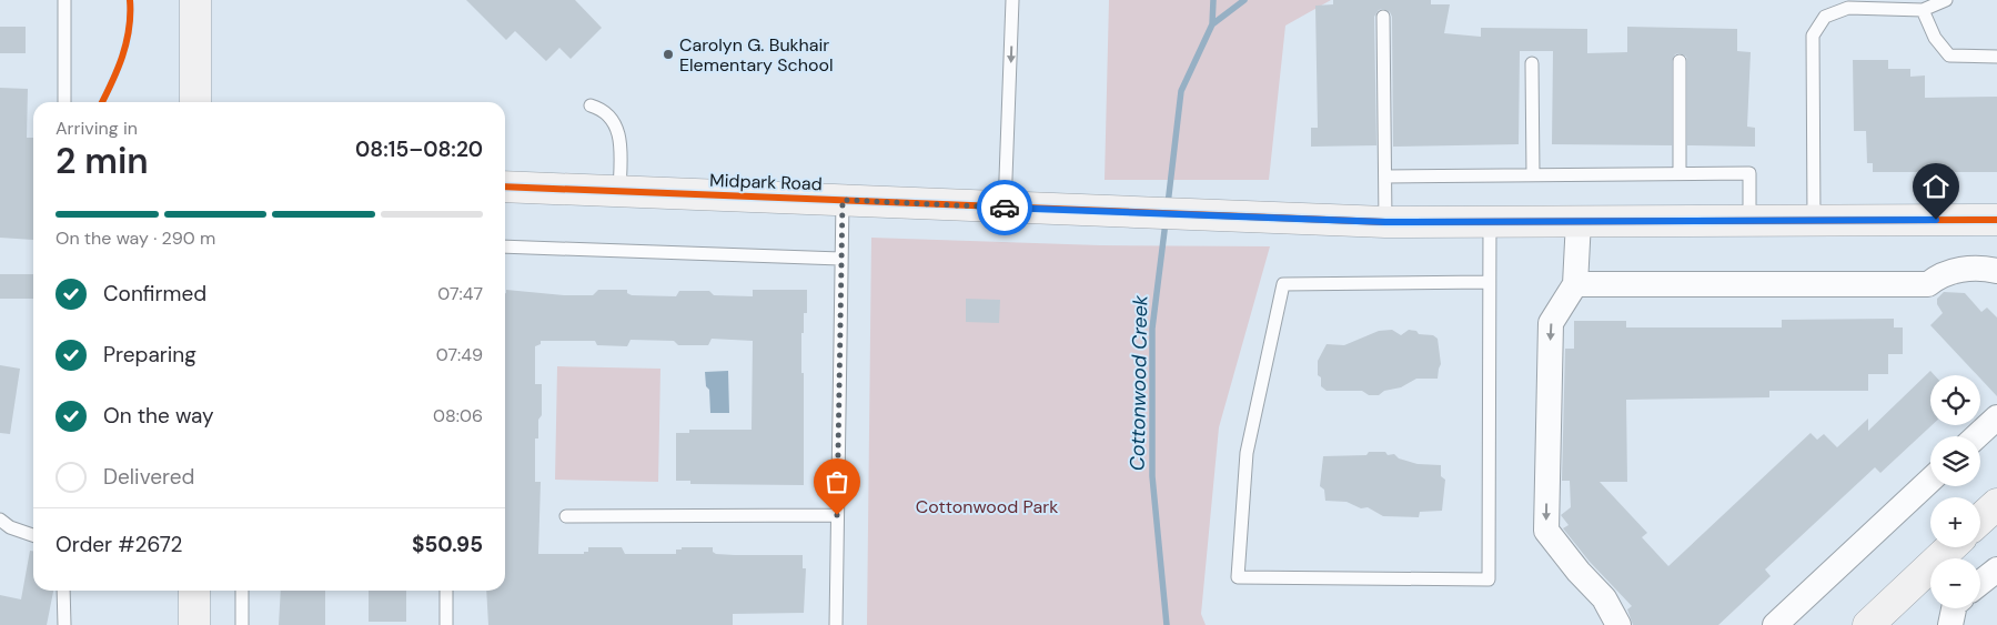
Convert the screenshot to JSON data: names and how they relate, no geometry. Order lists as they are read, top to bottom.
{
  "streets": {
    "street": ["Midpark Road"]
  },
  "water": ["Cottonwood Creek"],
  "parks": ["Cottonwood Park"],
  "places": ["Carolyn G. Bukhair Elementary School"],
  "page": {
    "heading": ["2 min", "Arriving in", "08:15–08:20"],
    "panel": ["Order #2672", "$50.95"],
    "bar": "On the way · 290 m",
    "list": [
      ["Confirmed", "07:47"],
      ["Preparing", "07:49"],
      ["On the way", "08:06"],
      "Delivered"
    ],
    "map_buttons": ["+", "−"]
  }
}
